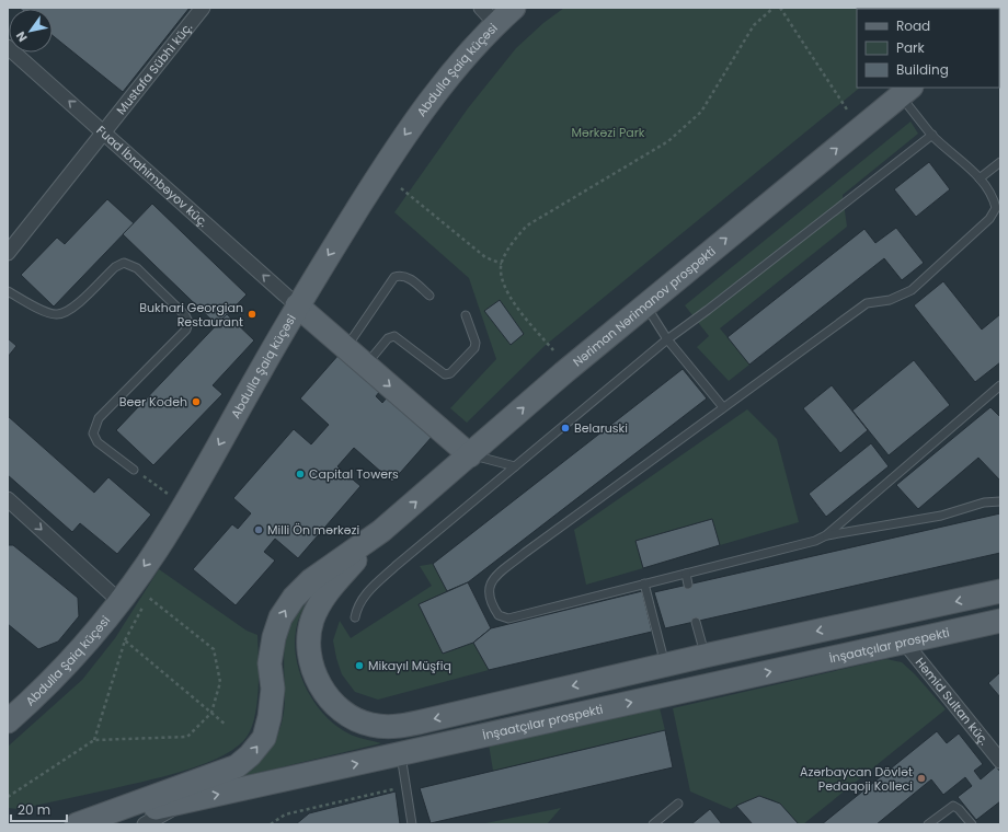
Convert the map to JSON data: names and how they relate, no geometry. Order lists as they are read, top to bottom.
{
  "streets": {
    "main road": ["Abdulla Şaiq küçəsi", "Nəriman Nərimanov prospekti", "İnşaatçılar prospekti"],
    "street": ["Mustafa Sübhi küç.", "Fuad İbrahimbəyov küç.", "Həmid Sultan küç."]
  },
  "crossings": [
    ["Mustafa Sübhi küç.", "Fuad İbrahimbəyov küç."],
    ["Abdulla Şaiq küçəsi", "Fuad İbrahimbəyov küç."],
    ["İnşaatçılar prospekti", "Həmid Sultan küç."]
  ],
  "one_way": ["Abdulla Şaiq küçəsi", "Fuad İbrahimbəyov küç.", "Nəriman Nərimanov prospekti"],
  "parks": ["Mərkəzi Park"],
  "places": [
    "Bukhari Georgian Restaurant",
    "Beer Kodeh",
    "Belaruski",
    "Capital Towers",
    "Milli Ön mərkəzi",
    "Mikayıl Müşfiq",
    "Azərbaycan Dövlət Pedaqoji Kolleci"
  ],
  "legend": ["Road", "Park", "Building"],
  "scale_bar": "20 m",
  "north": "bottom left"
}
